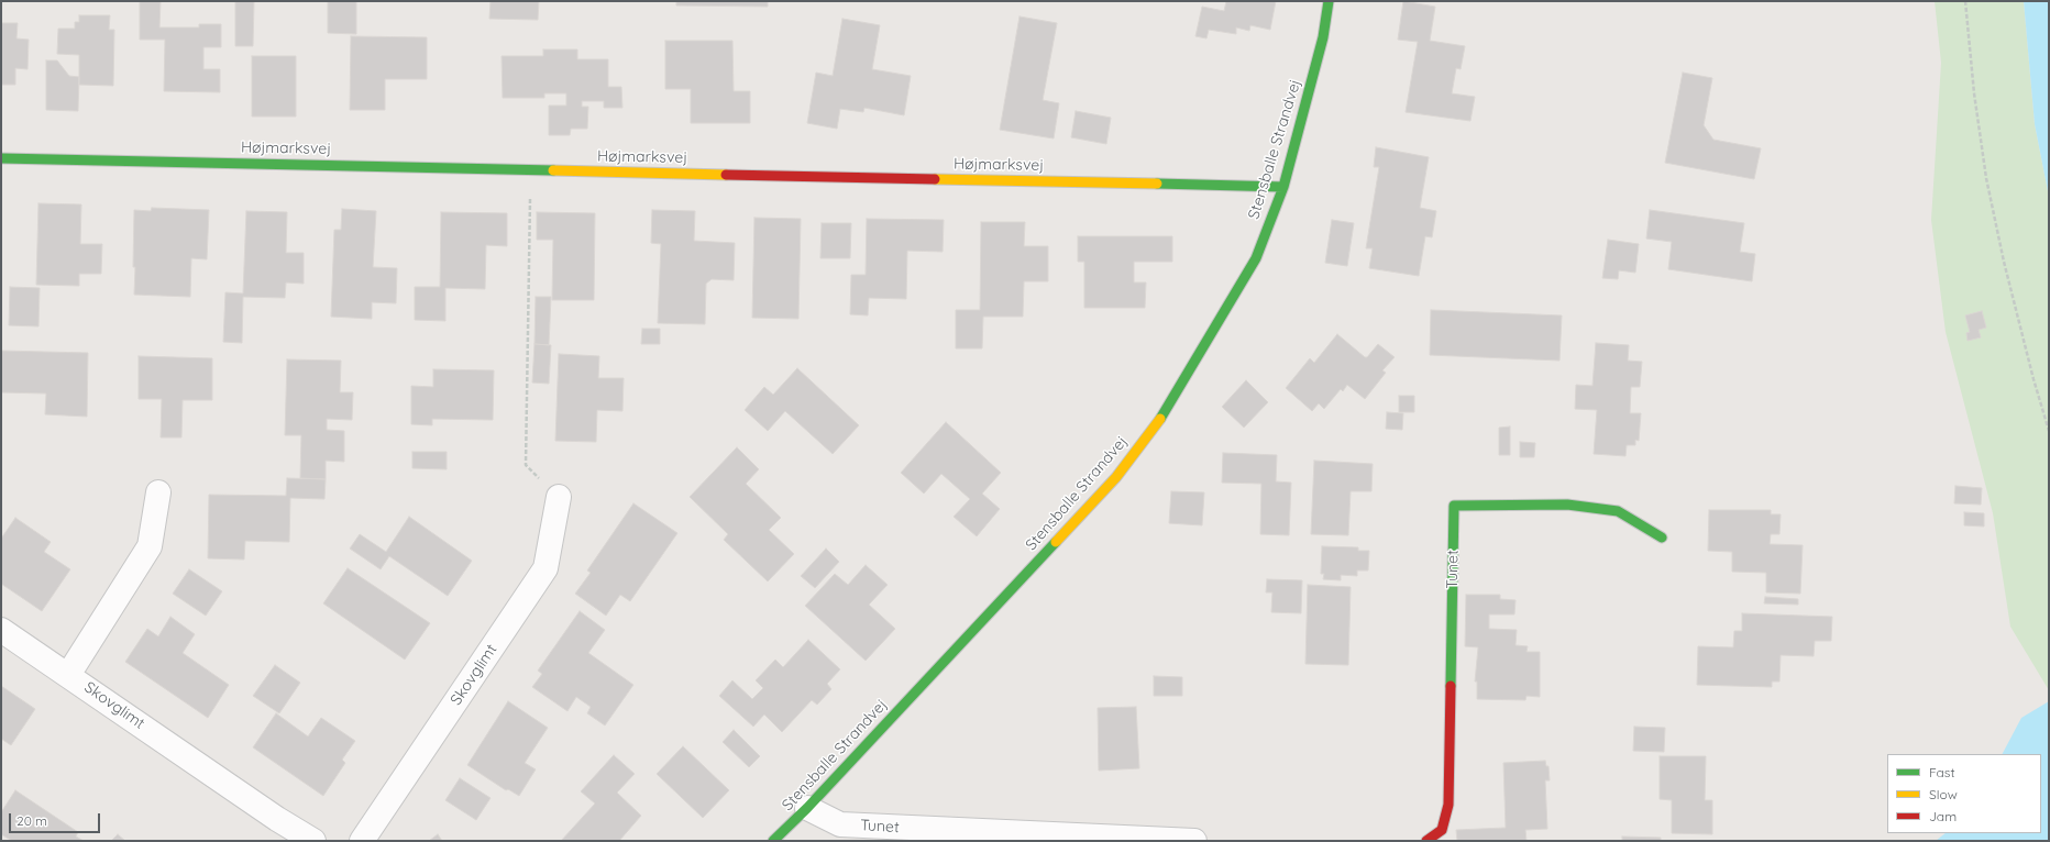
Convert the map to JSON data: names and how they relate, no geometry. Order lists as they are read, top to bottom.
{
  "streets": {
    "street": [
      "Højmarksvej",
      "Stensballe Strandvej",
      "Tunet",
      "Skovglimt"
    ]
  },
  "crossings": [
    ["Højmarksvej", "Stensballe Strandvej"],
    ["Stensballe Strandvej", "Tunet"]
  ],
  "legend": ["Fast", "Slow", "Jam"],
  "scale_bar": "20 m"
}
